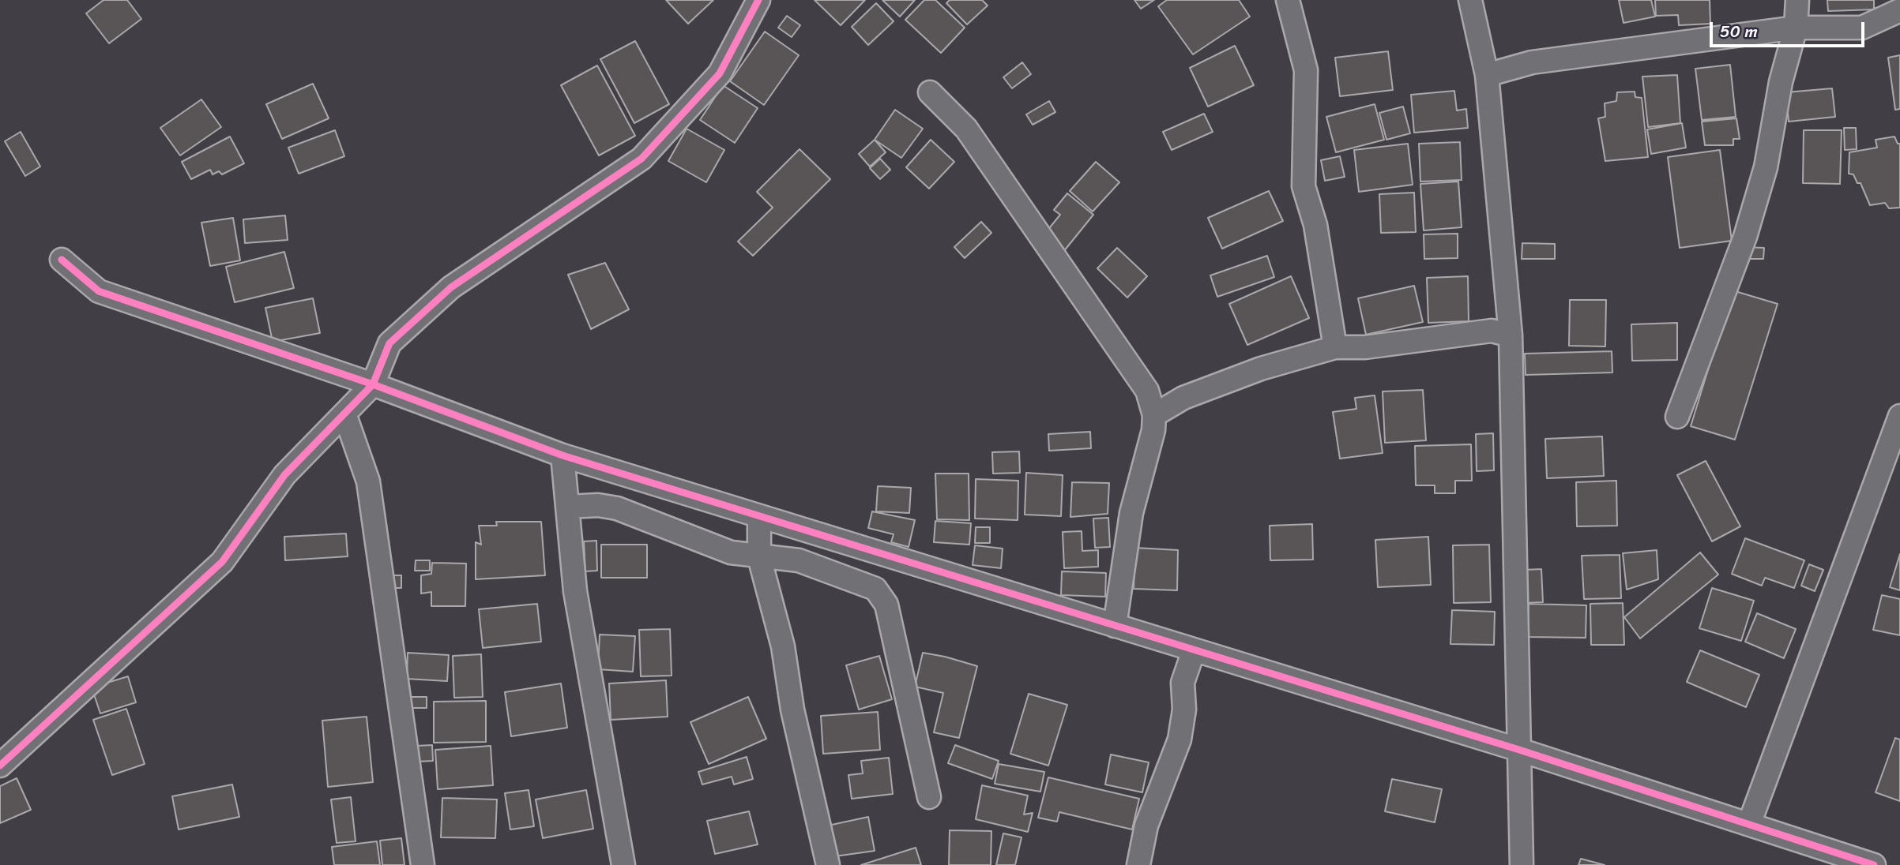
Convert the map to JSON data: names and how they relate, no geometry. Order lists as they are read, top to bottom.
{
  "scale_bar": "50 m"
}
